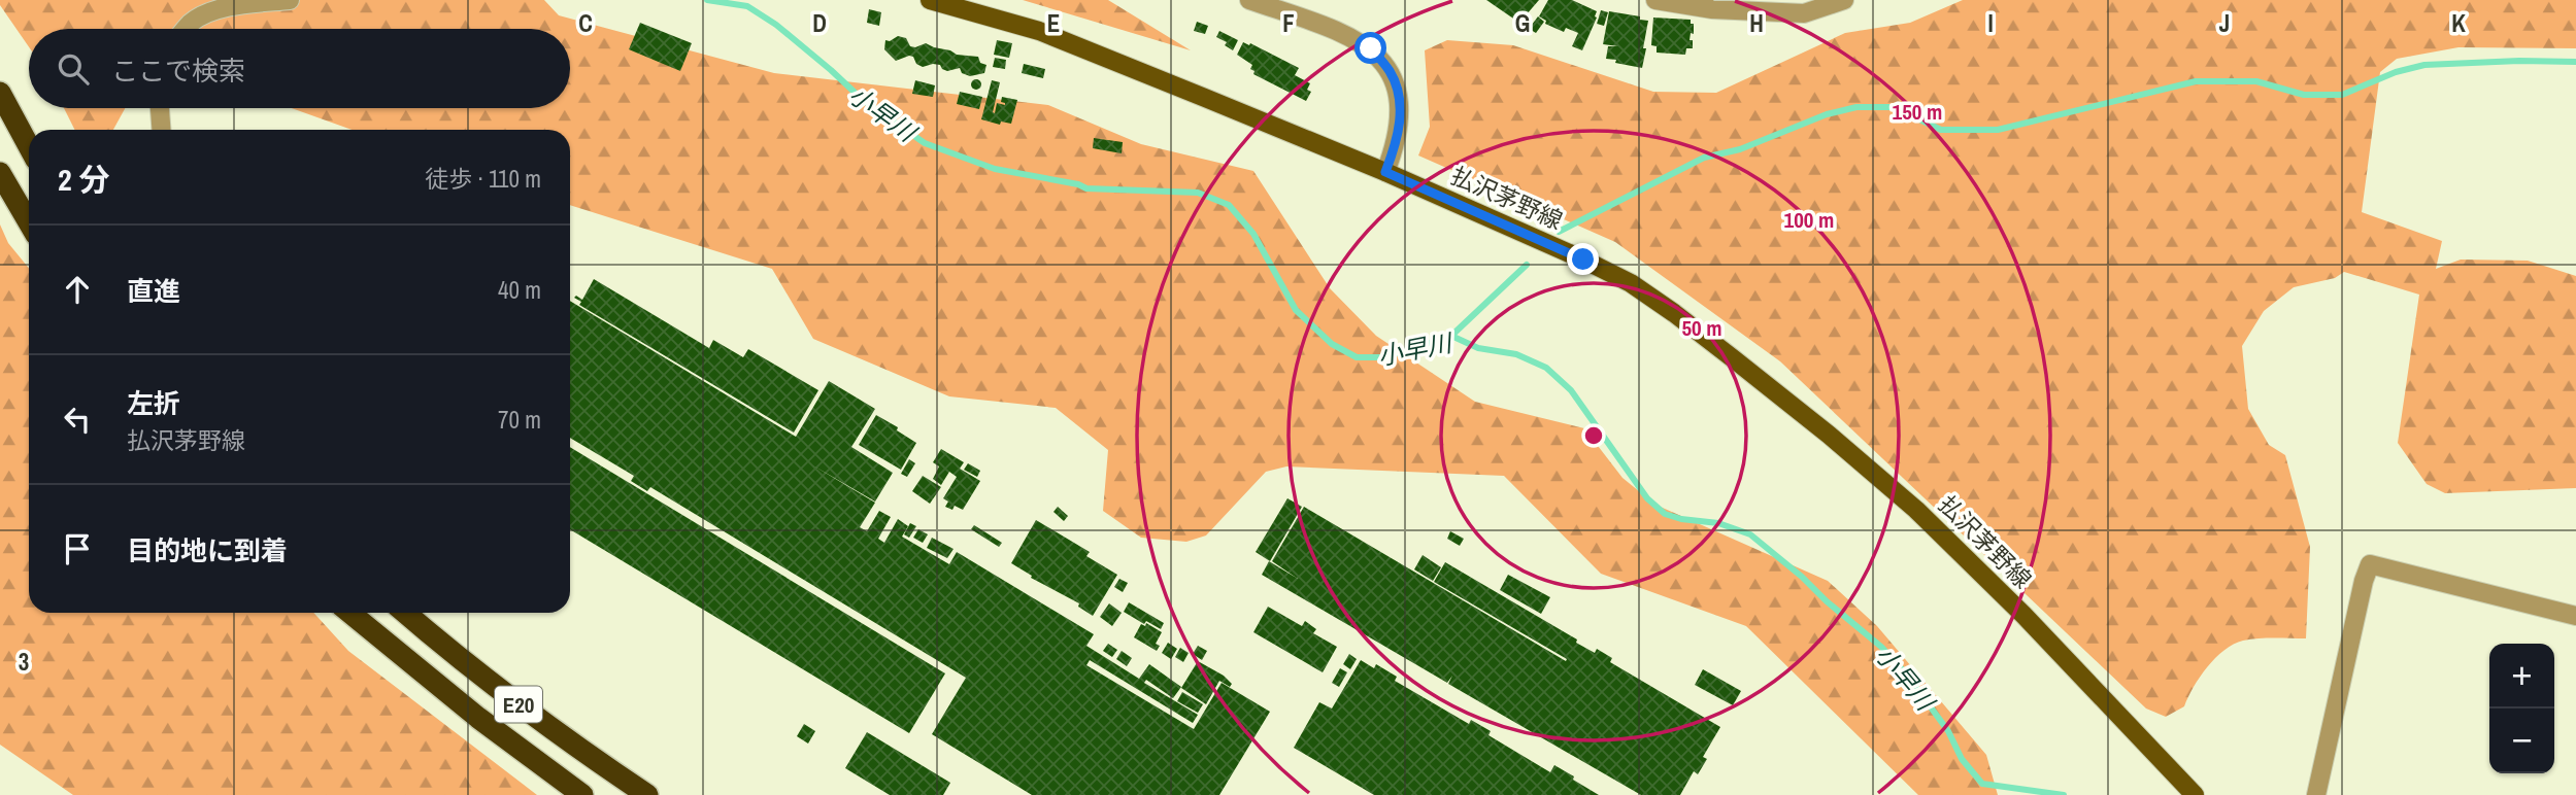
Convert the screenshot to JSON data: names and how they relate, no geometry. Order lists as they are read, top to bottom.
{
  "streets": {
    "highway": ["E20"],
    "main road": ["払沢茅野線"]
  },
  "water": ["小早川"],
  "page": {
    "search": "ここで検索",
    "heading": ["2 分", "徒歩 · 110 m"],
    "list": [
      ["直進", "40 m"],
      ["左折", "払沢茅野線", "70 m"],
      "目的地に到着"
    ],
    "map_buttons": ["+", "−"]
  },
  "grid": {
    "columns": [
      "C",
      "D",
      "E",
      "F",
      "G",
      "H",
      "I",
      "J",
      "K"
    ],
    "rows": ["3"]
  },
  "rings": ["150 m", "100 m", "50 m"]
}
